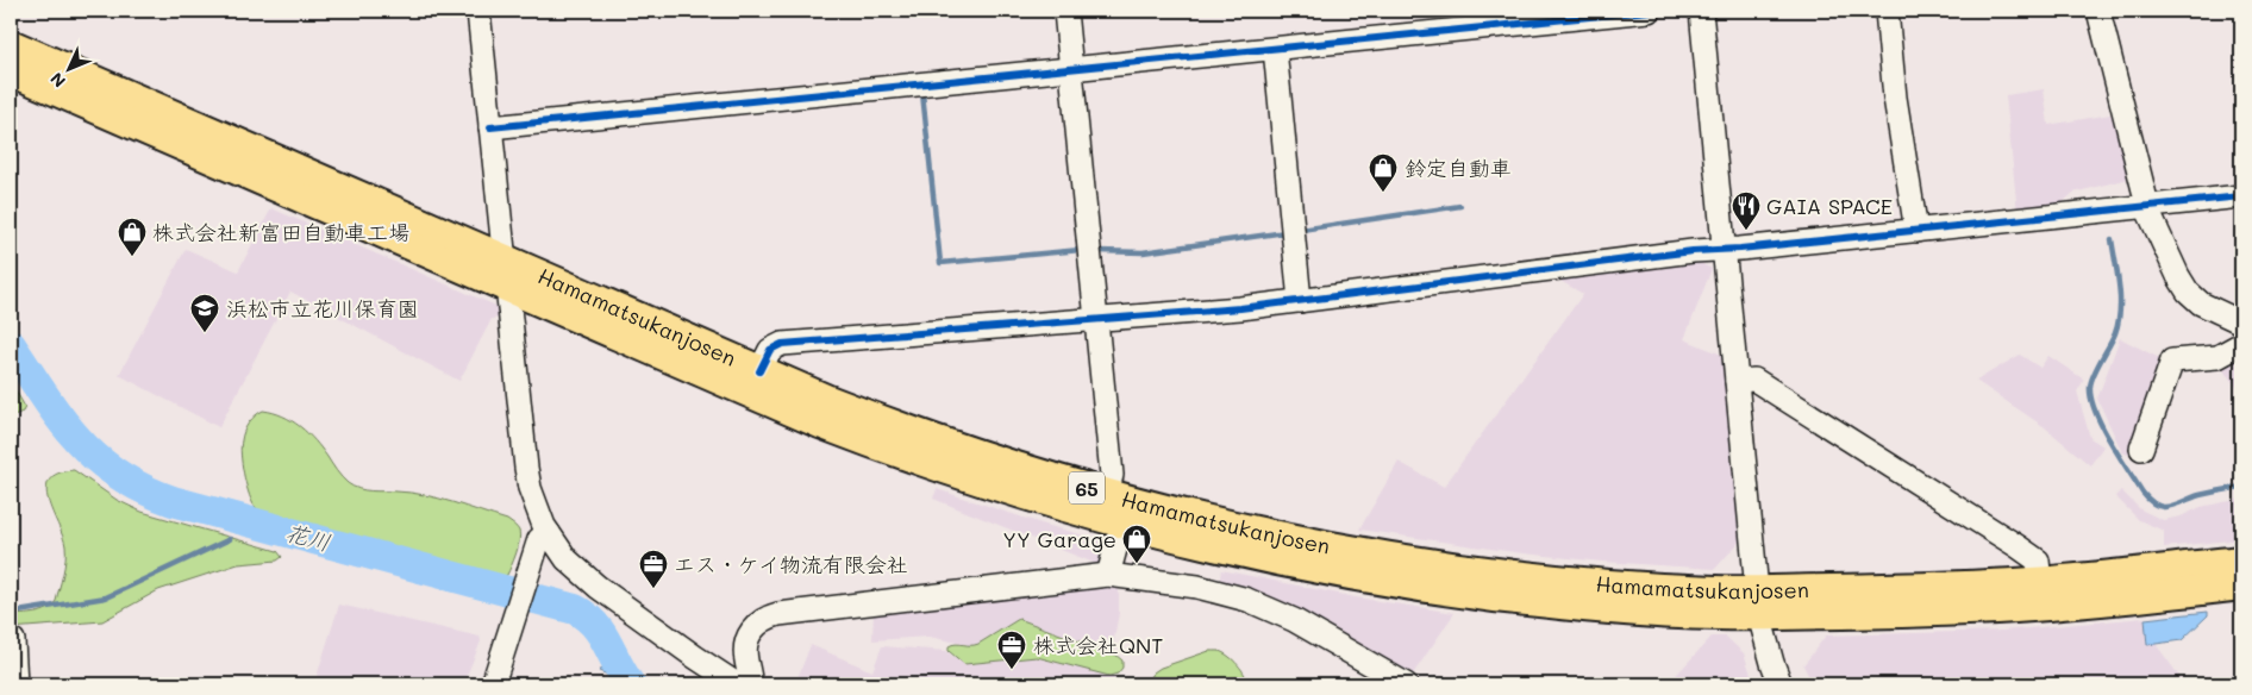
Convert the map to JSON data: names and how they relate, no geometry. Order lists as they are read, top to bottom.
{
  "streets": {
    "main road": ["Hamamatsukanjosen", "65"]
  },
  "water": ["花川"],
  "places": {
    "shop": ["鈴定自動車", "株式会社新富田自動車工場", "YY Garage"],
    "restaurant": ["GAIA SPACE"],
    "school or university": ["浜松市立花川保育園"],
    "office": ["エス・ケイ物流有限会社", "株式会社QNT"]
  },
  "north": "bottom left"
}
